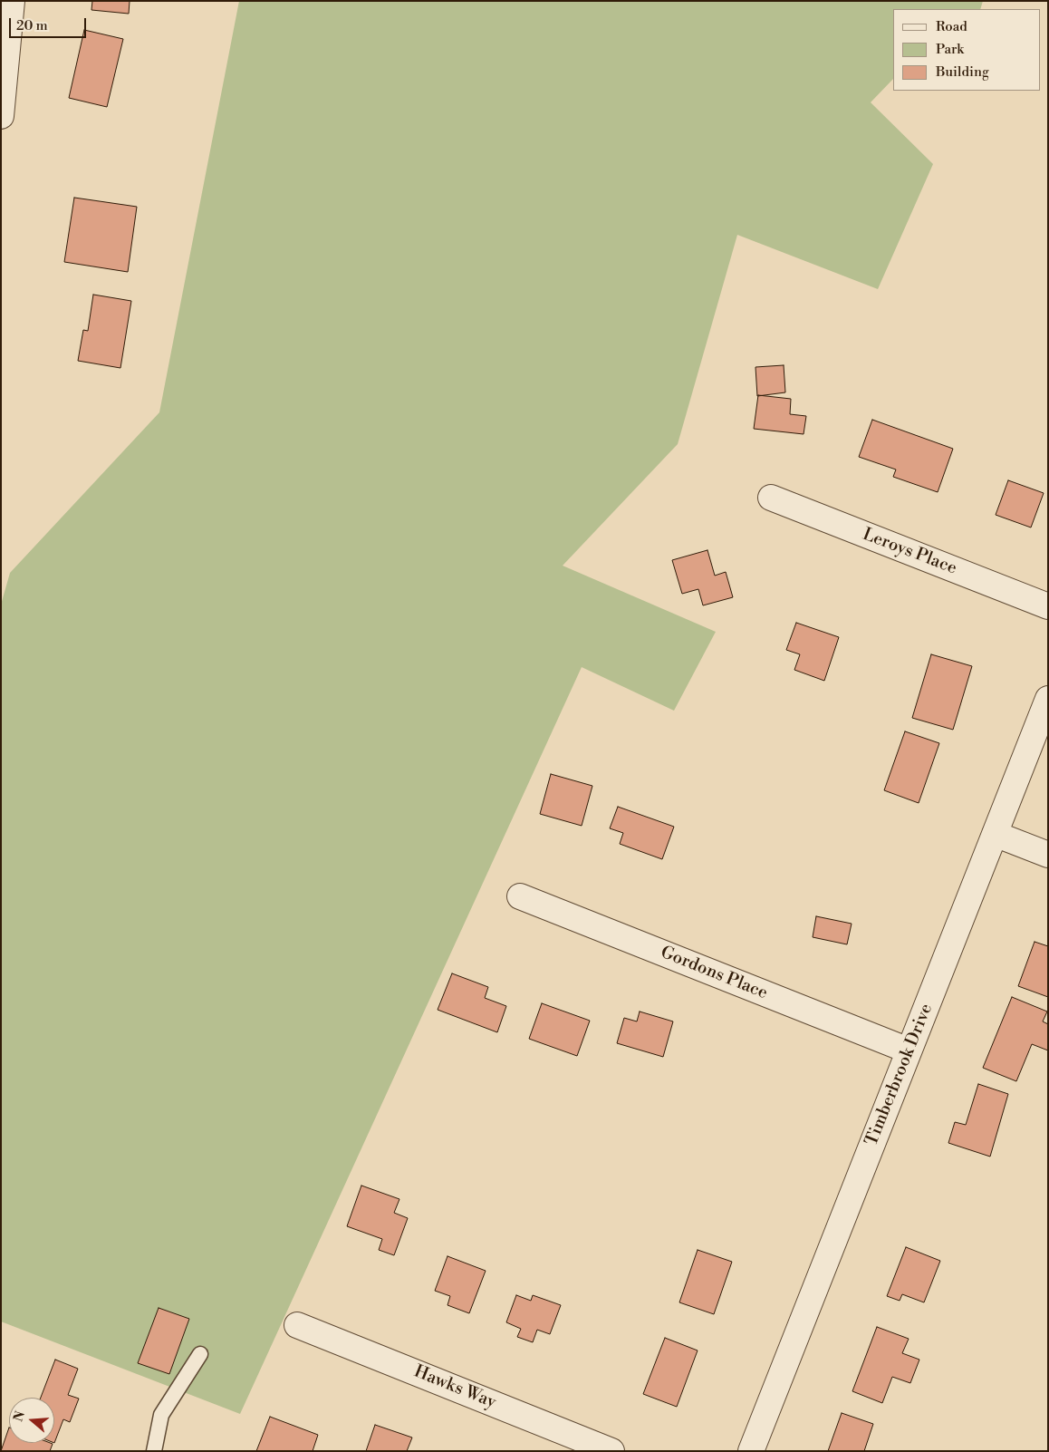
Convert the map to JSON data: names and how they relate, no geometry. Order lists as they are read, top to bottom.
{
  "streets": {
    "street": [
      "Leroys Place",
      "Gordons Place",
      "Timberbrook Drive",
      "Hawks Way"
    ]
  },
  "crossings": [
    ["Gordons Place", "Timberbrook Drive"]
  ],
  "legend": ["Road", "Park", "Building"],
  "scale_bar": "20 m",
  "north": "left"
}
